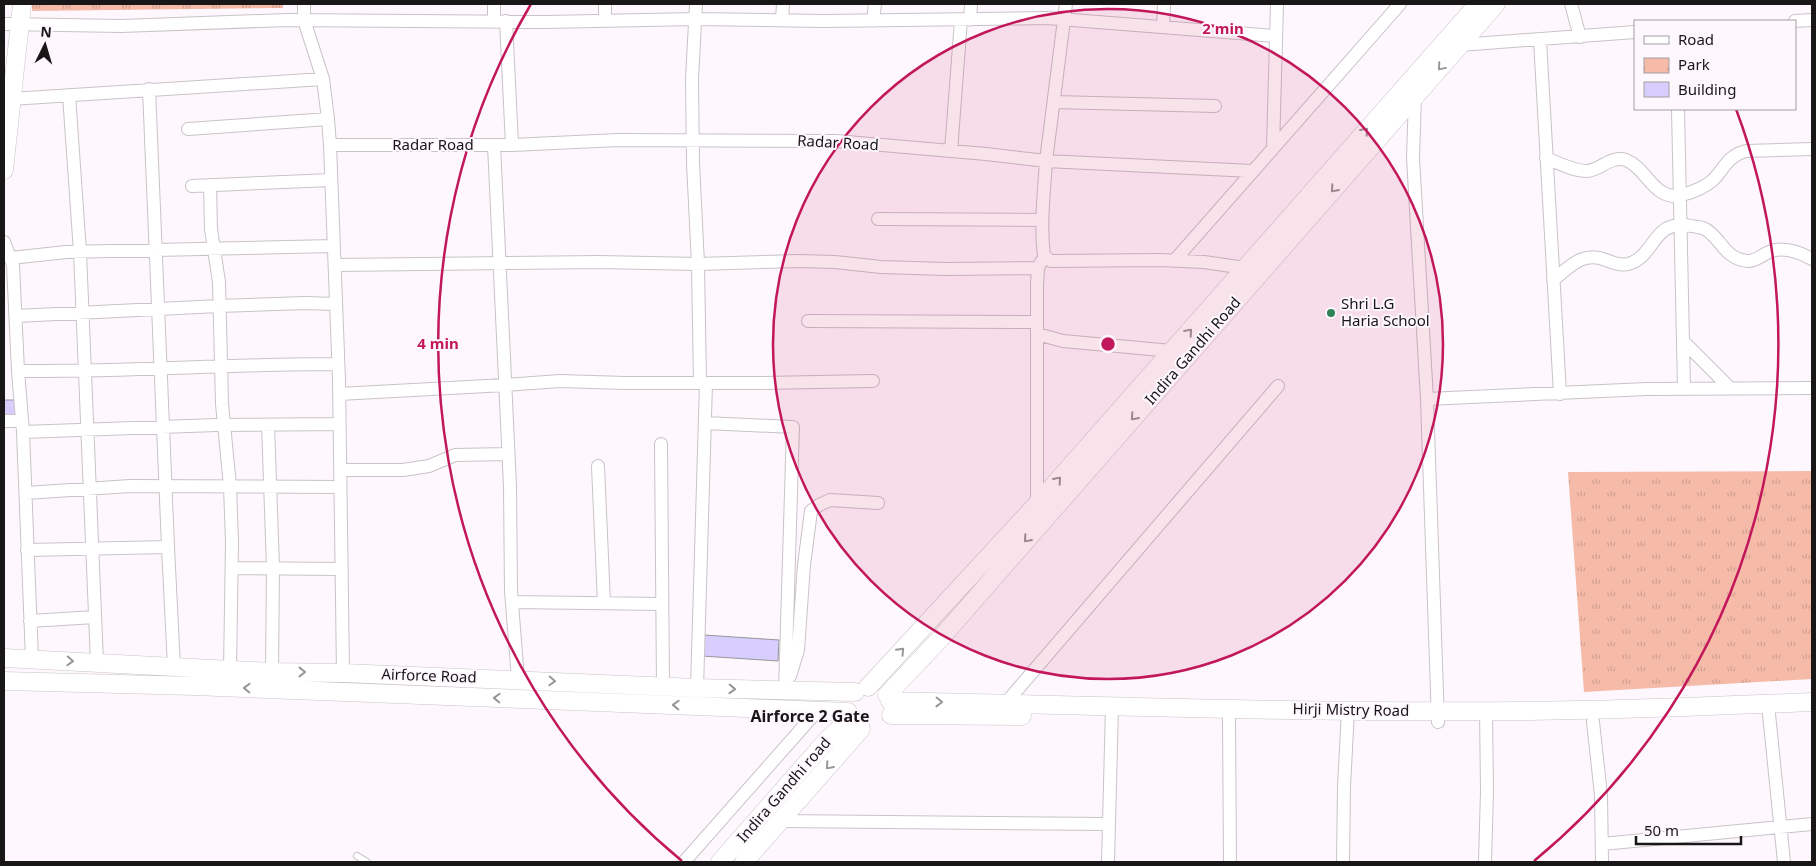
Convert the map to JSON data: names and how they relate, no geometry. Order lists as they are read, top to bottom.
{
  "streets": {
    "main road": [
      "Indira Gandhi Road",
      "Airforce Road",
      "Hirji Mistry Road",
      "Indira Gandhi road"
    ],
    "street": ["Radar Road"]
  },
  "crossings": [
    ["Indira Gandhi Road", "Airforce Road"],
    ["Indira Gandhi Road", "Hirji Mistry Road"],
    ["Indira Gandhi Road", "Indira Gandhi road"],
    ["Airforce Road", "Hirji Mistry Road"],
    ["Airforce Road", "Indira Gandhi road"],
    ["Hirji Mistry Road", "Indira Gandhi road"]
  ],
  "districts": ["Airforce 2 Gate"],
  "places": ["Shri L.G Haria School"],
  "legend": ["Road", "Park", "Building"],
  "scale_bar": "50 m",
  "north": "top",
  "rings": ["2 min", "4 min"]
}
